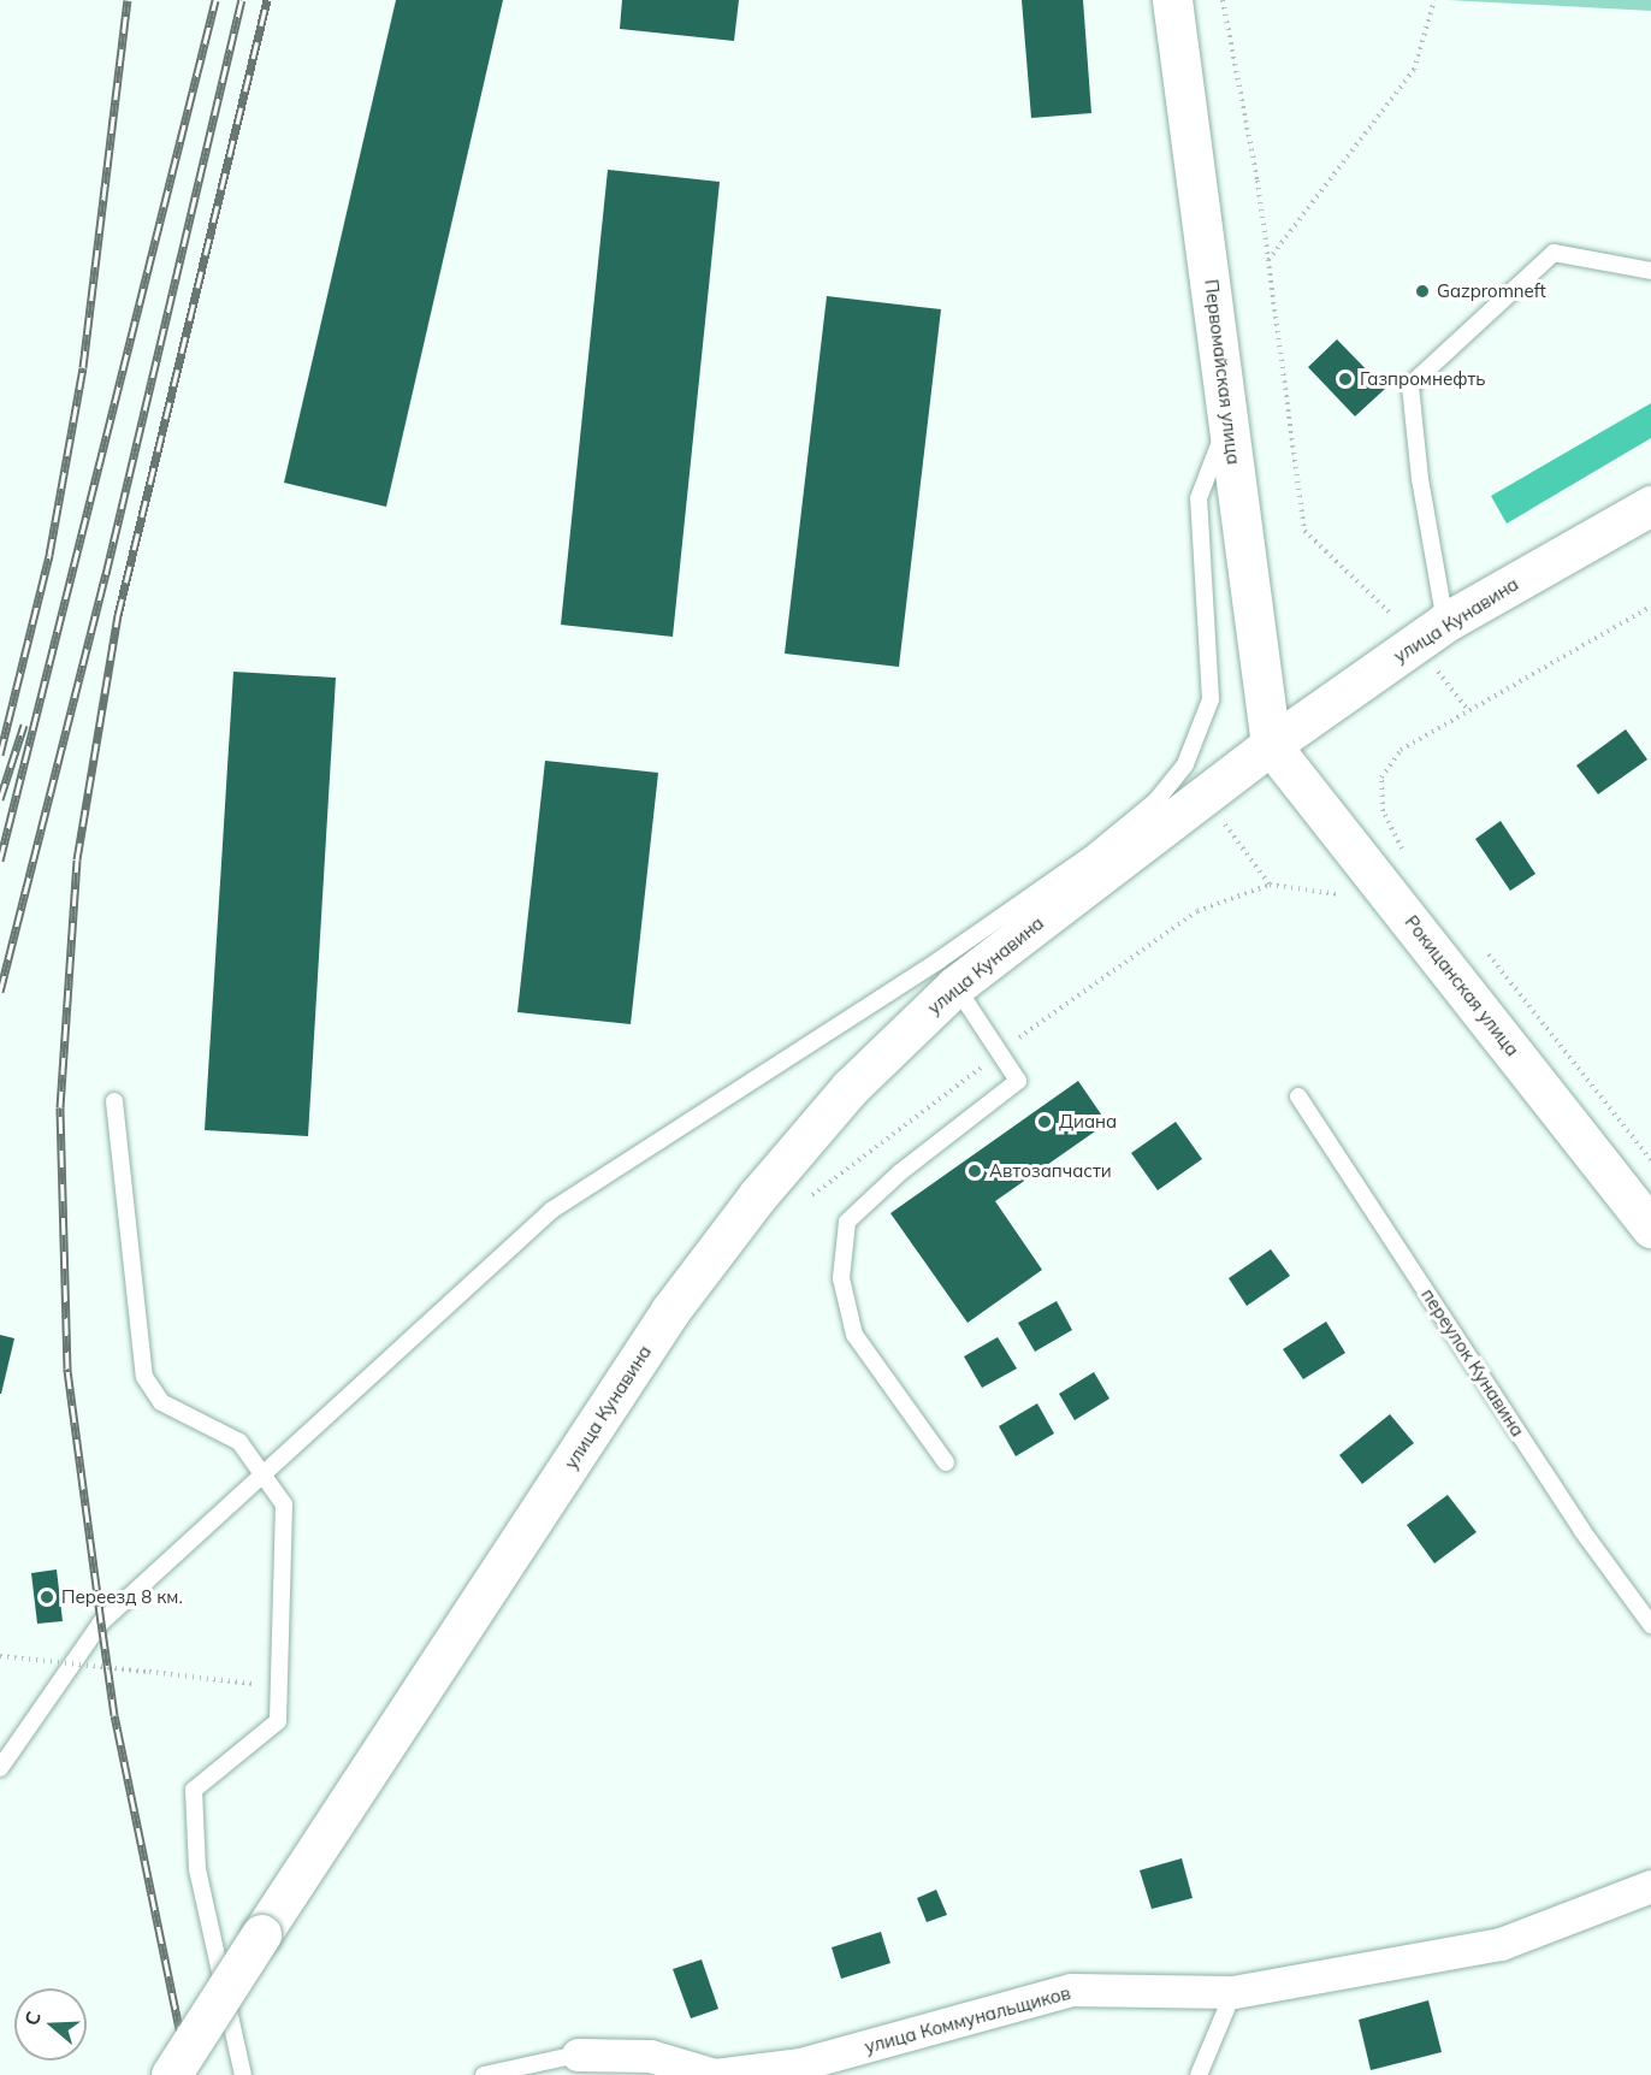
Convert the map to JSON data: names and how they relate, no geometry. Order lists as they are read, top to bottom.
{
  "streets": {
    "main road": ["Первомайская улица", "улица Кунавина", "Рокицанская улица"],
    "street": ["улица Коммунальщиков"],
    "lane": ["переулок Кунавина"]
  },
  "crossings": [
    ["Первомайская улица", "улица Кунавина"],
    ["Первомайская улица", "Рокицанская улица"],
    ["улица Кунавина", "Рокицанская улица"]
  ],
  "places": [
    "Gazpromneft",
    "Газпромнефть",
    "Диана",
    "Автозапчасти",
    "Переезд 8 км."
  ],
  "north": "left"
}
